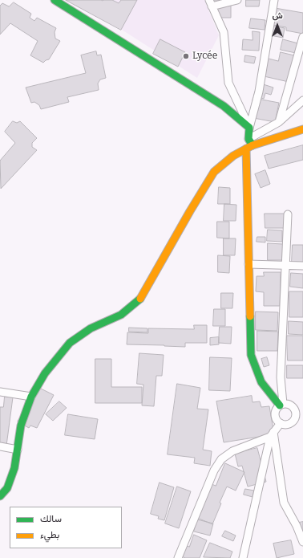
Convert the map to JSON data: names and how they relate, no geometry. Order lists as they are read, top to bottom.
{
  "places": ["Lycée"],
  "legend": ["سالك", "بطيء"],
  "north": "top"
}
